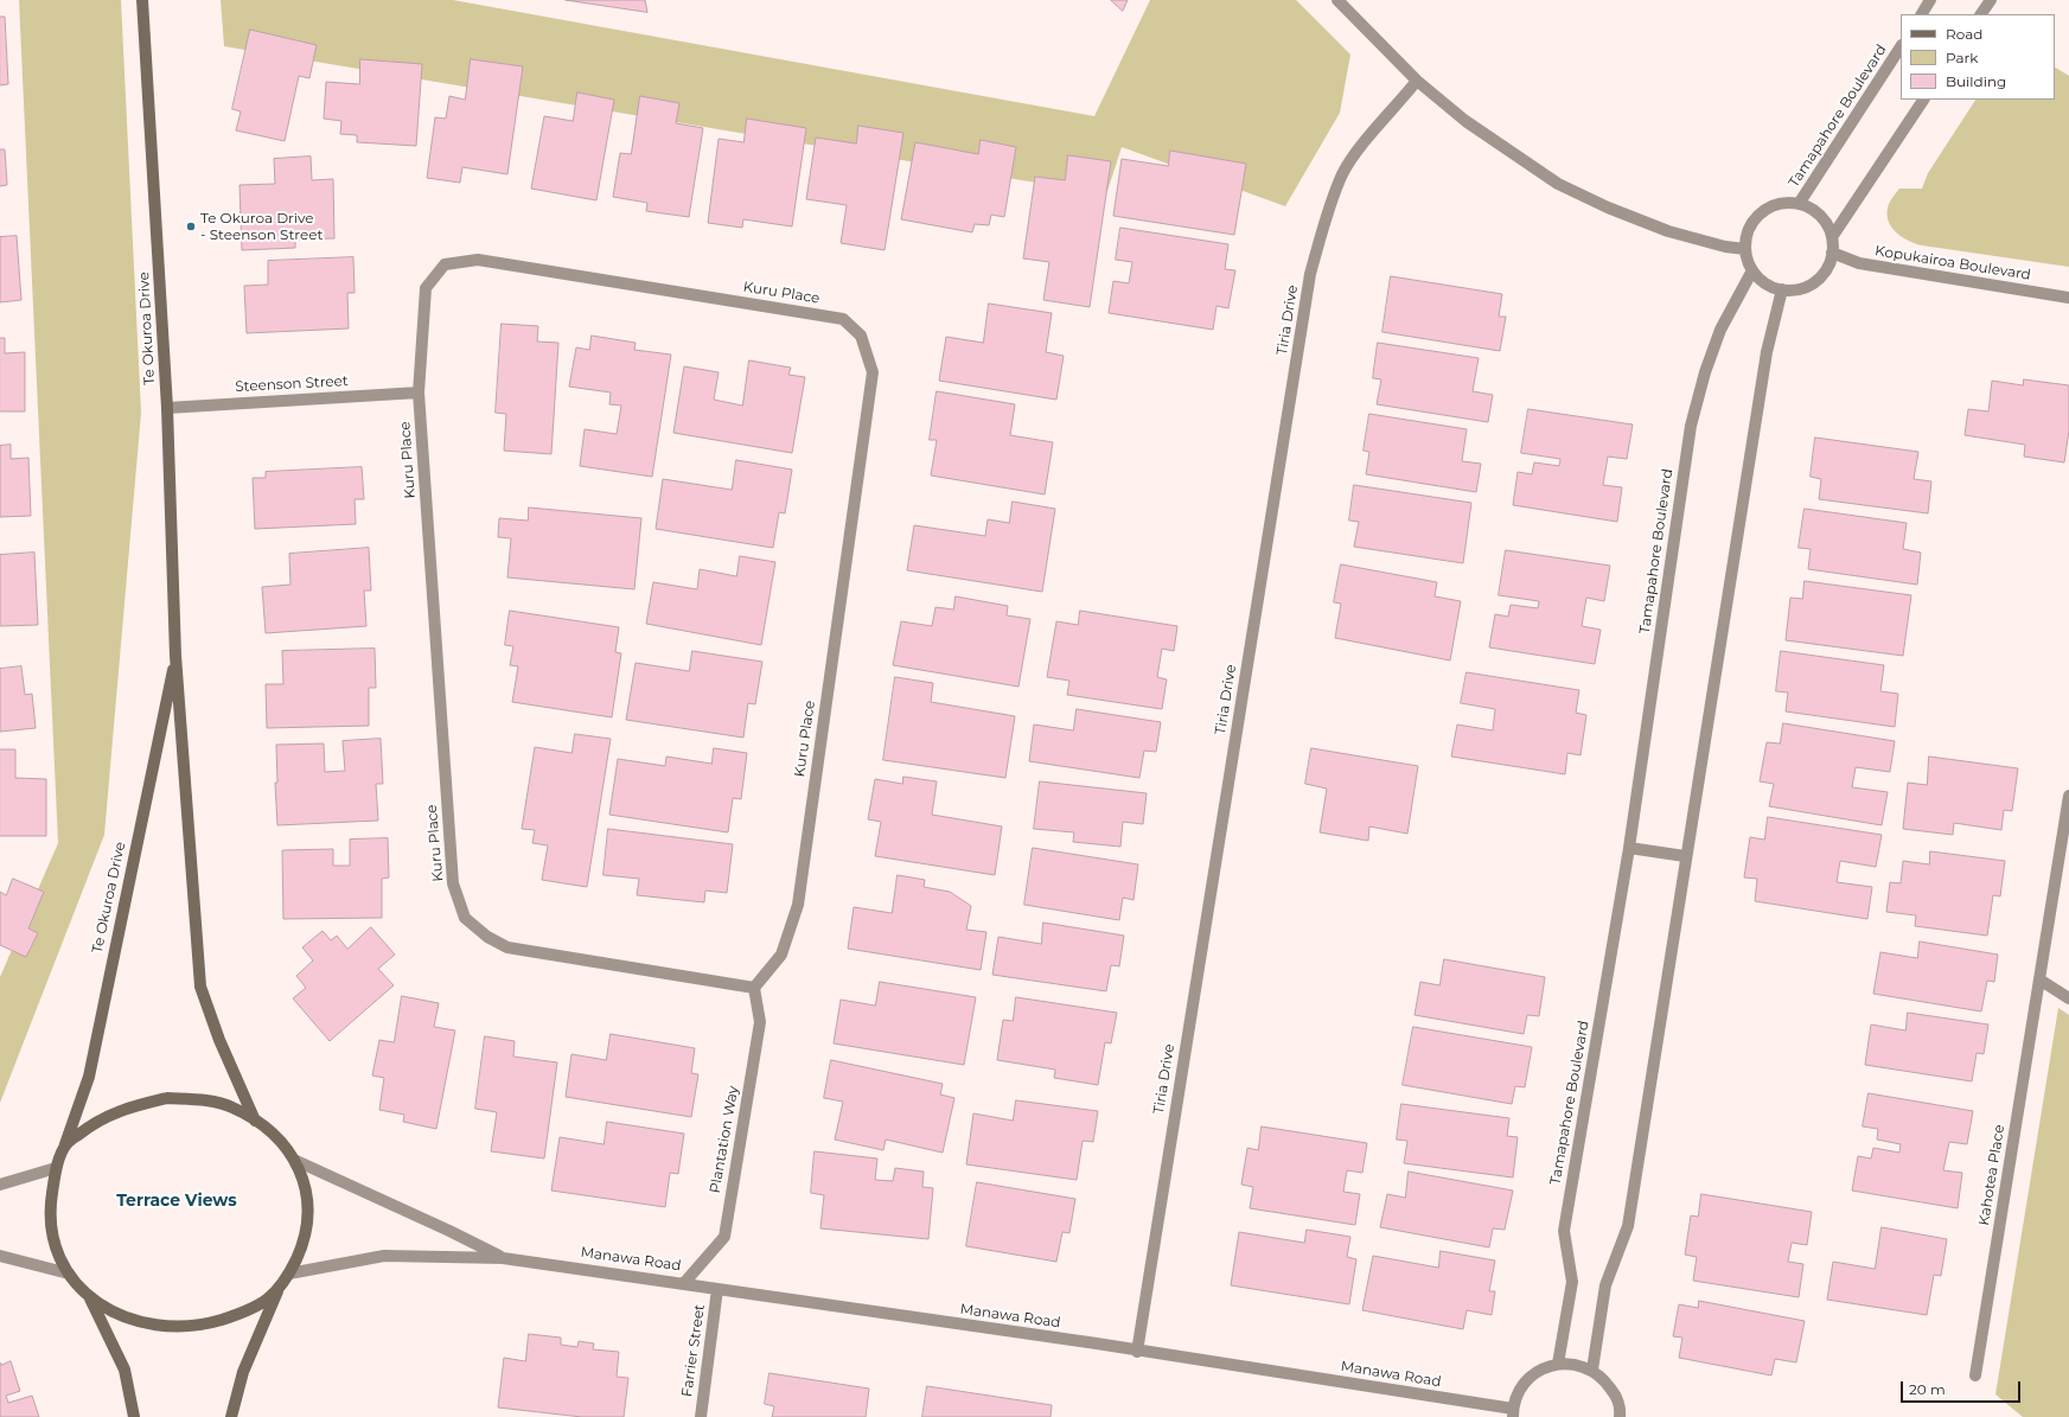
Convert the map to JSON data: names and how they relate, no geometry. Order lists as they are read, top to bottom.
{
  "streets": {
    "main road": ["Te Okuroa Drive"],
    "street": [
      "Tamapahore Boulevard",
      "Kopukairoa Boulevard",
      "Kuru Place",
      "Tiria Drive",
      "Steenson Street",
      "Plantation Way",
      "Kahotea Place",
      "Manawa Road",
      "Farrier Street"
    ]
  },
  "crossings": [
    ["Tamapahore Boulevard", "Kopukairoa Boulevard"],
    ["Kuru Place", "Steenson Street"],
    ["Kuru Place", "Plantation Way"],
    ["Tiria Drive", "Manawa Road"],
    ["Te Okuroa Drive", "Steenson Street"],
    ["Te Okuroa Drive", "Manawa Road"],
    ["Plantation Way", "Manawa Road"],
    ["Manawa Road", "Farrier Street"]
  ],
  "districts": ["Terrace Views"],
  "places": ["Te Okuroa Drive - Steenson Street"],
  "legend": ["Road", "Park", "Building"],
  "scale_bar": "20 m"
}
